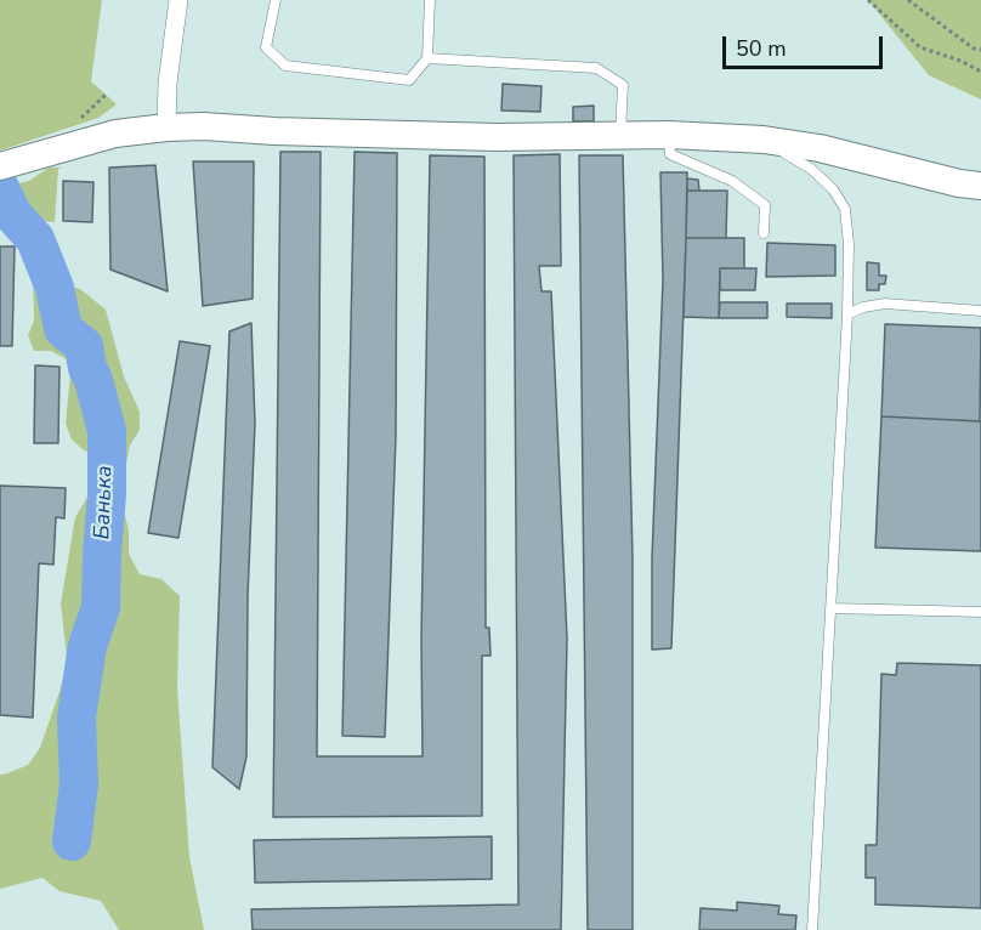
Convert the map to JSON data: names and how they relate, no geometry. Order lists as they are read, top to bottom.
{
  "water": ["Банька"],
  "scale_bar": "50 m"
}
